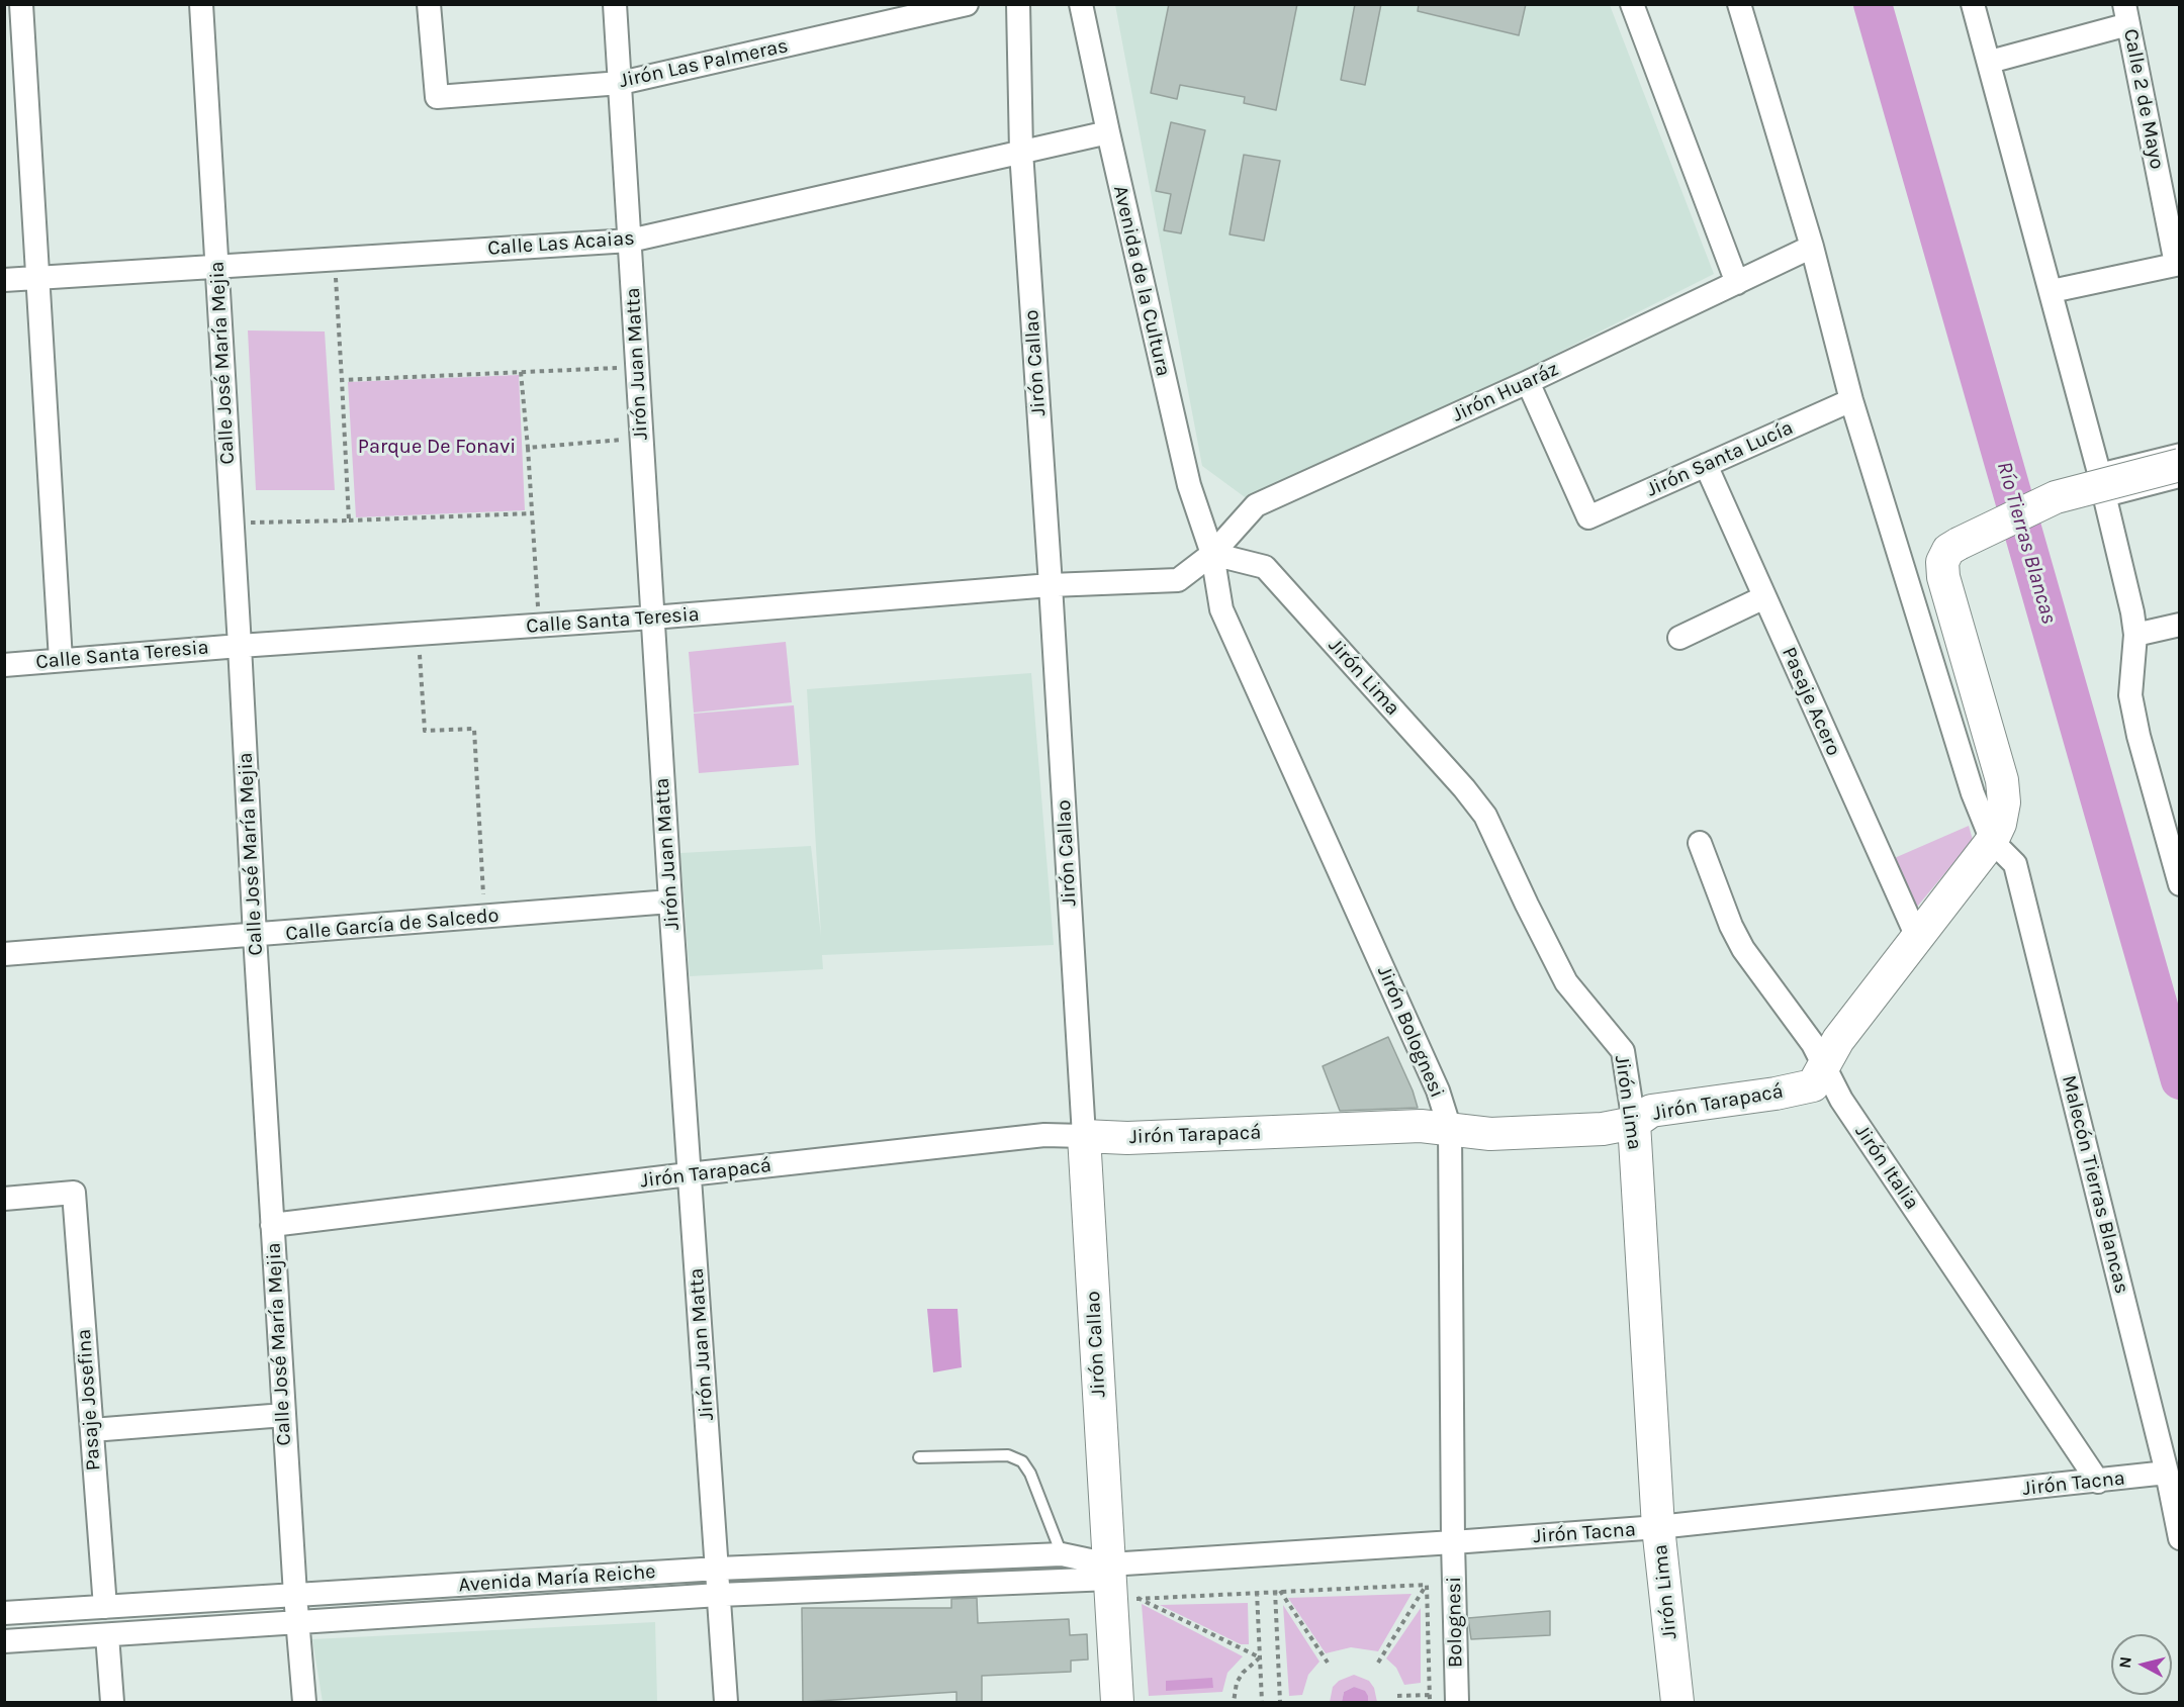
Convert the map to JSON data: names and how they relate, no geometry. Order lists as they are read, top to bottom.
{
  "streets": {
    "street": [
      "Jirón Las Palmeras",
      "Calle 2 de Mayo",
      "Calle Las Acaias",
      "Avenida de la Cultura",
      "Calle José María Mejia",
      "Jirón Callao",
      "Jirón Juan Matta",
      "Jirón Huaráz",
      "Jirón Santa Lucía",
      "Calle Santa Teresia",
      "Jirón Lima",
      "Pasaje Acero",
      "Calle García de Salcedo",
      "Jirón Bolognesi",
      "Jirón Tarapacá",
      "Jirón Italia",
      "Malecón Tierras Blancas",
      "Pasaje Josefina",
      "Jirón Tacna",
      "Avenida María Reiche",
      "Bolognesi"
    ]
  },
  "crossings": [
    ["Jirón Las Palmeras", "Jirón Juan Matta"],
    ["Calle Las Acaias", "Avenida de la Cultura"],
    ["Calle Las Acaias", "Calle José María Mejia"],
    ["Calle Las Acaias", "Jirón Callao"],
    ["Calle Las Acaias", "Jirón Juan Matta"],
    ["Avenida de la Cultura", "Jirón Huaráz"],
    ["Avenida de la Cultura", "Calle Santa Teresia"],
    ["Avenida de la Cultura", "Jirón Lima"],
    ["Avenida de la Cultura", "Jirón Bolognesi"],
    ["Calle José María Mejia", "Calle Santa Teresia"],
    ["Calle José María Mejia", "Calle García de Salcedo"],
    ["Calle José María Mejia", "Jirón Tarapacá"],
    ["Calle José María Mejia", "Avenida María Reiche"],
    ["Jirón Callao", "Calle Santa Teresia"],
    ["Jirón Callao", "Jirón Tarapacá"],
    ["Jirón Callao", "Jirón Tacna"],
    ["Jirón Callao", "Avenida María Reiche"],
    ["Jirón Juan Matta", "Calle Santa Teresia"],
    ["Jirón Juan Matta", "Calle García de Salcedo"],
    ["Jirón Juan Matta", "Jirón Tarapacá"],
    ["Jirón Juan Matta", "Avenida María Reiche"],
    ["Jirón Huaráz", "Jirón Santa Lucía"],
    ["Jirón Huaráz", "Calle Santa Teresia"],
    ["Jirón Huaráz", "Jirón Lima"],
    ["Jirón Huaráz", "Jirón Bolognesi"],
    ["Jirón Santa Lucía", "Pasaje Acero"],
    ["Calle Santa Teresia", "Jirón Lima"],
    ["Calle Santa Teresia", "Jirón Bolognesi"],
    ["Jirón Lima", "Jirón Bolognesi"],
    ["Jirón Lima", "Jirón Tarapacá"],
    ["Jirón Lima", "Jirón Tacna"],
    ["Pasaje Acero", "Jirón Tarapacá"],
    ["Jirón Bolognesi", "Jirón Tarapacá"],
    ["Jirón Bolognesi", "Jirón Tacna"],
    ["Jirón Bolognesi", "Bolognesi"],
    ["Jirón Tarapacá", "Jirón Italia"],
    ["Jirón Tarapacá", "Malecón Tierras Blancas"],
    ["Jirón Italia", "Jirón Tacna"],
    ["Malecón Tierras Blancas", "Jirón Tacna"],
    ["Pasaje Josefina", "Avenida María Reiche"],
    ["Jirón Tacna", "Avenida María Reiche"],
    ["Jirón Tacna", "Bolognesi"]
  ],
  "water": ["Río Tierras Blancas"],
  "parks": ["Parque De Fonavi"],
  "north": "left"
}
